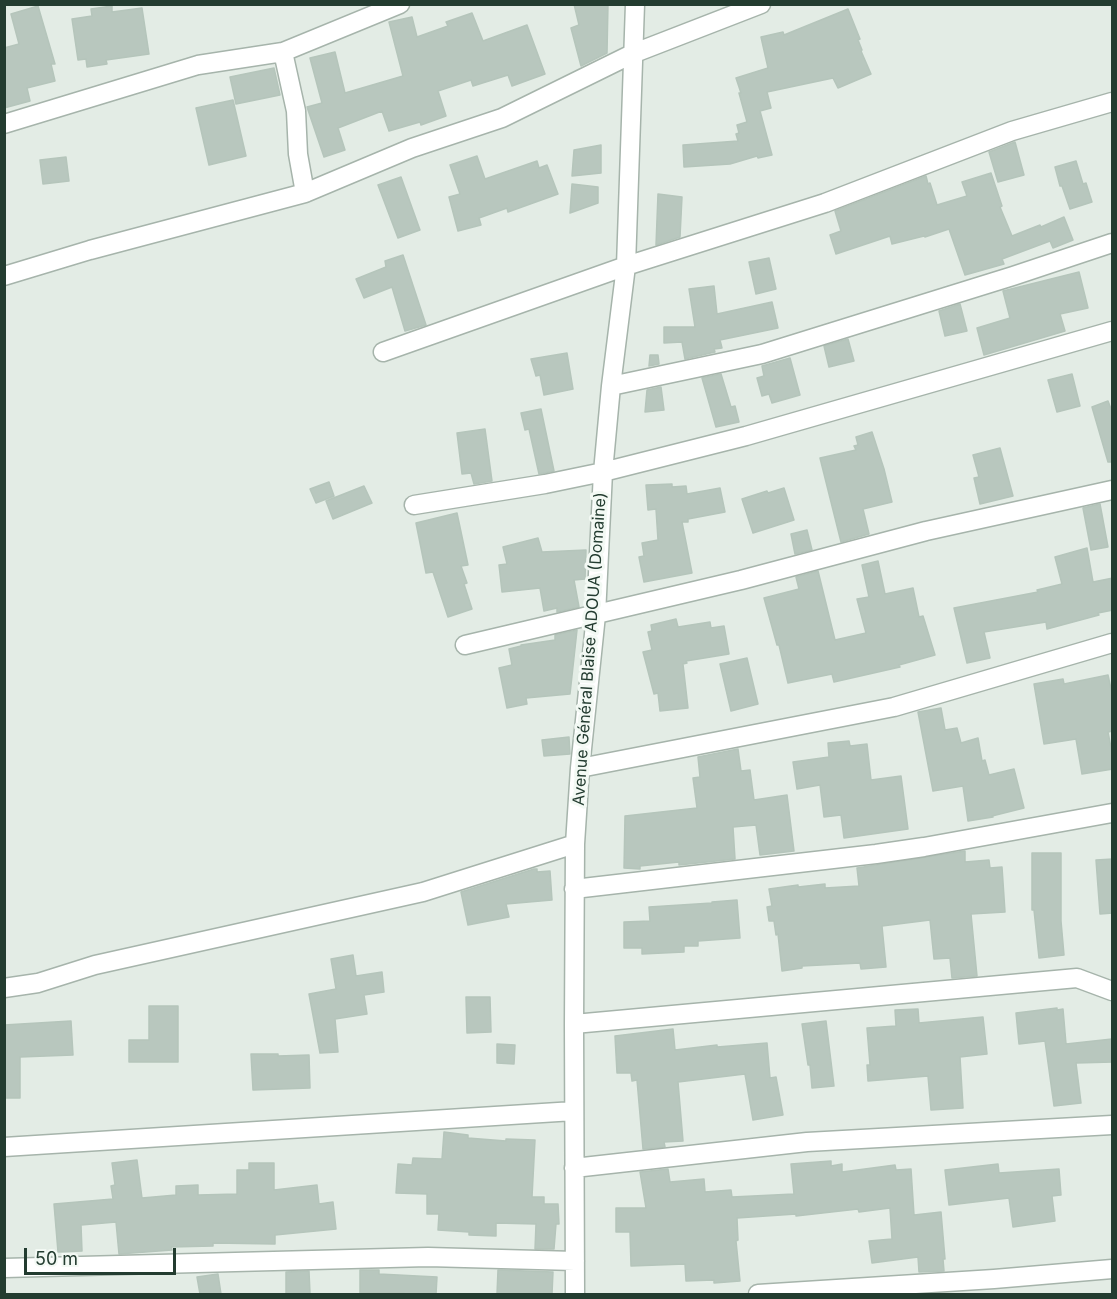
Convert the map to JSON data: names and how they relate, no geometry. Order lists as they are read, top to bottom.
{
  "streets": {
    "street": ["Avenue Général Blaise ADOUA (Domaine)"]
  },
  "scale_bar": "50 m"
}
